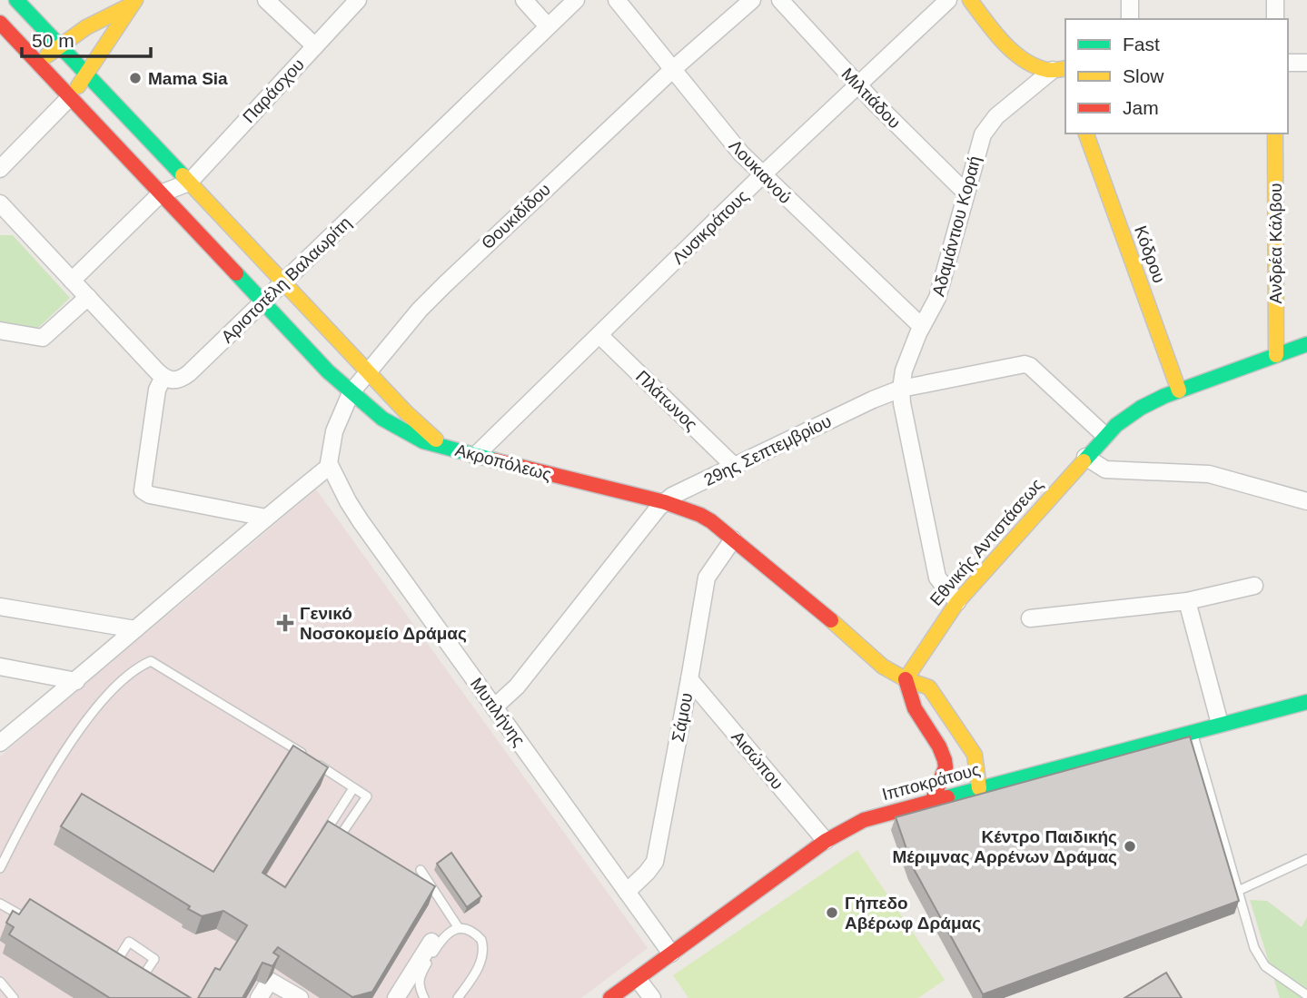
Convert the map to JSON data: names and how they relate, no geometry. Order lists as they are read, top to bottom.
{
  "streets": {
    "street": [
      "Παράσχου",
      "Μιλτιάδου",
      "Λουκιανού",
      "Θουκιδίδου",
      "Αδαμάντιου Κοραή",
      "Λυσικράτους",
      "Ανδρέα Κάλβου",
      "Κόδρου",
      "Αριστοτέλη Βαλαωρίτη",
      "Πλάτωνος",
      "29ης Σεπτεμβρίου",
      "Ακροπόλεως",
      "Εθνικής Αντιστάσεως",
      "Μυτιλήνης",
      "Σάμου",
      "Αισώπου",
      "Ιπποκράτους"
    ]
  },
  "crossings": [
    ["Παράσχου", "Ακροπόλεως"],
    ["Μιλτιάδου", "Αδαμάντιου Κοραή"],
    ["Μιλτιάδου", "Λυσικράτους"],
    ["Λουκιανού", "Θουκιδίδου"],
    ["Λουκιανού", "Αδαμάντιου Κοραή"],
    ["Λουκιανού", "Λυσικράτους"],
    ["Θουκιδίδου", "Ακροπόλεως"],
    ["Θουκιδίδου", "Μυτιλήνης"],
    ["Αδαμάντιου Κοραή", "29ης Σεπτεμβρίου"],
    ["Αδαμάντιου Κοραή", "Εθνικής Αντιστάσεως"],
    ["Λυσικράτους", "Πλάτωνος"],
    ["Λυσικράτους", "Ακροπόλεως"],
    ["Ανδρέα Κάλβου", "Εθνικής Αντιστάσεως"],
    ["Κόδρου", "Εθνικής Αντιστάσεως"],
    ["Αριστοτέλη Βαλαωρίτη", "Ακροπόλεως"],
    ["Πλάτωνος", "29ης Σεπτεμβρίου"],
    ["29ης Σεπτεμβρίου", "Ακροπόλεως"],
    ["29ης Σεπτεμβρίου", "Εθνικής Αντιστάσεως"],
    ["29ης Σεπτεμβρίου", "Μυτιλήνης"],
    ["Ακροπόλεως", "Εθνικής Αντιστάσεως"],
    ["Ακροπόλεως", "Σάμου"],
    ["Ακροπόλεως", "Ιπποκράτους"],
    ["Μυτιλήνης", "Σάμου"],
    ["Μυτιλήνης", "Ιπποκράτους"],
    ["Σάμου", "Αισώπου"],
    ["Αισώπου", "Ιπποκράτους"]
  ],
  "places": {
    "other": ["Mama Sia", "Κέντρο Παιδικής Μέριμνας Αρρένων Δράμας", "Γήπεδο Αβέρωφ Δράμας"],
    "health": ["Γενικό Νοσοκομείο Δράμας"]
  },
  "legend": ["Fast", "Slow", "Jam"],
  "scale_bar": "50 m"
}
